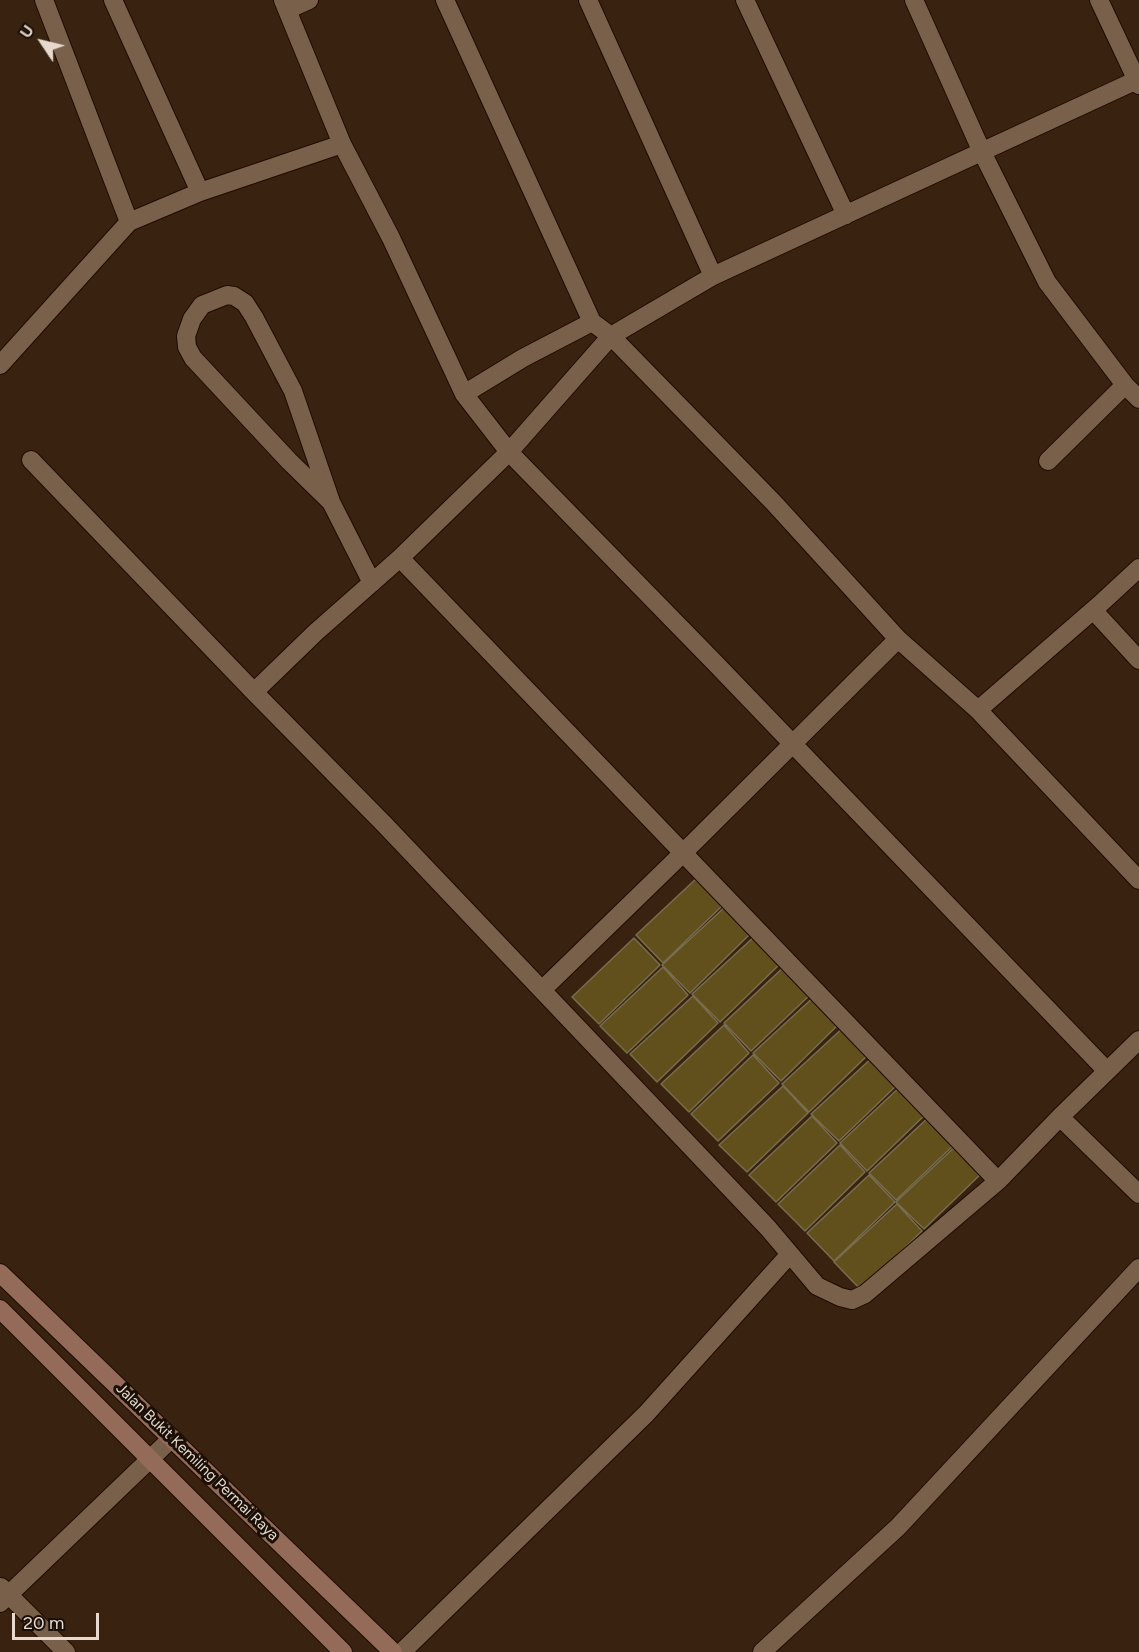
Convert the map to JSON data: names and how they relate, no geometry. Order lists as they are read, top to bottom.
{
  "streets": {
    "street": ["Jalan Bukit Kemiling Permai Raya"]
  },
  "scale_bar": "20 m",
  "north": "top left"
}
